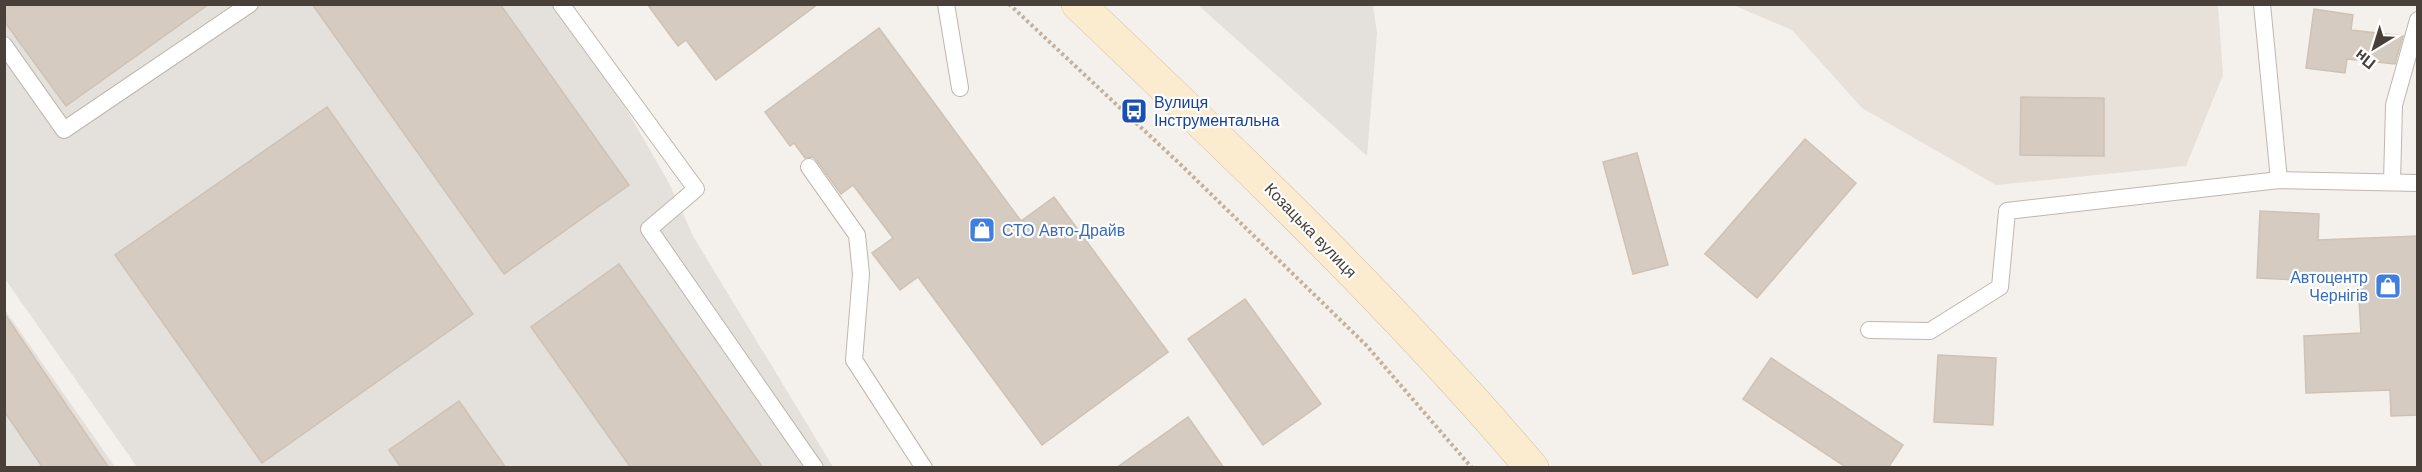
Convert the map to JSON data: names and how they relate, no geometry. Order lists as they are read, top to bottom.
{
  "streets": {
    "main road": ["Козацька вулиця"]
  },
  "places": {
    "bus stop": ["Вулиця Інструментальна"],
    "shop": ["СТО Авто-Драйв", "Автоцентр Чернігів"]
  },
  "north": "bottom left"
}
